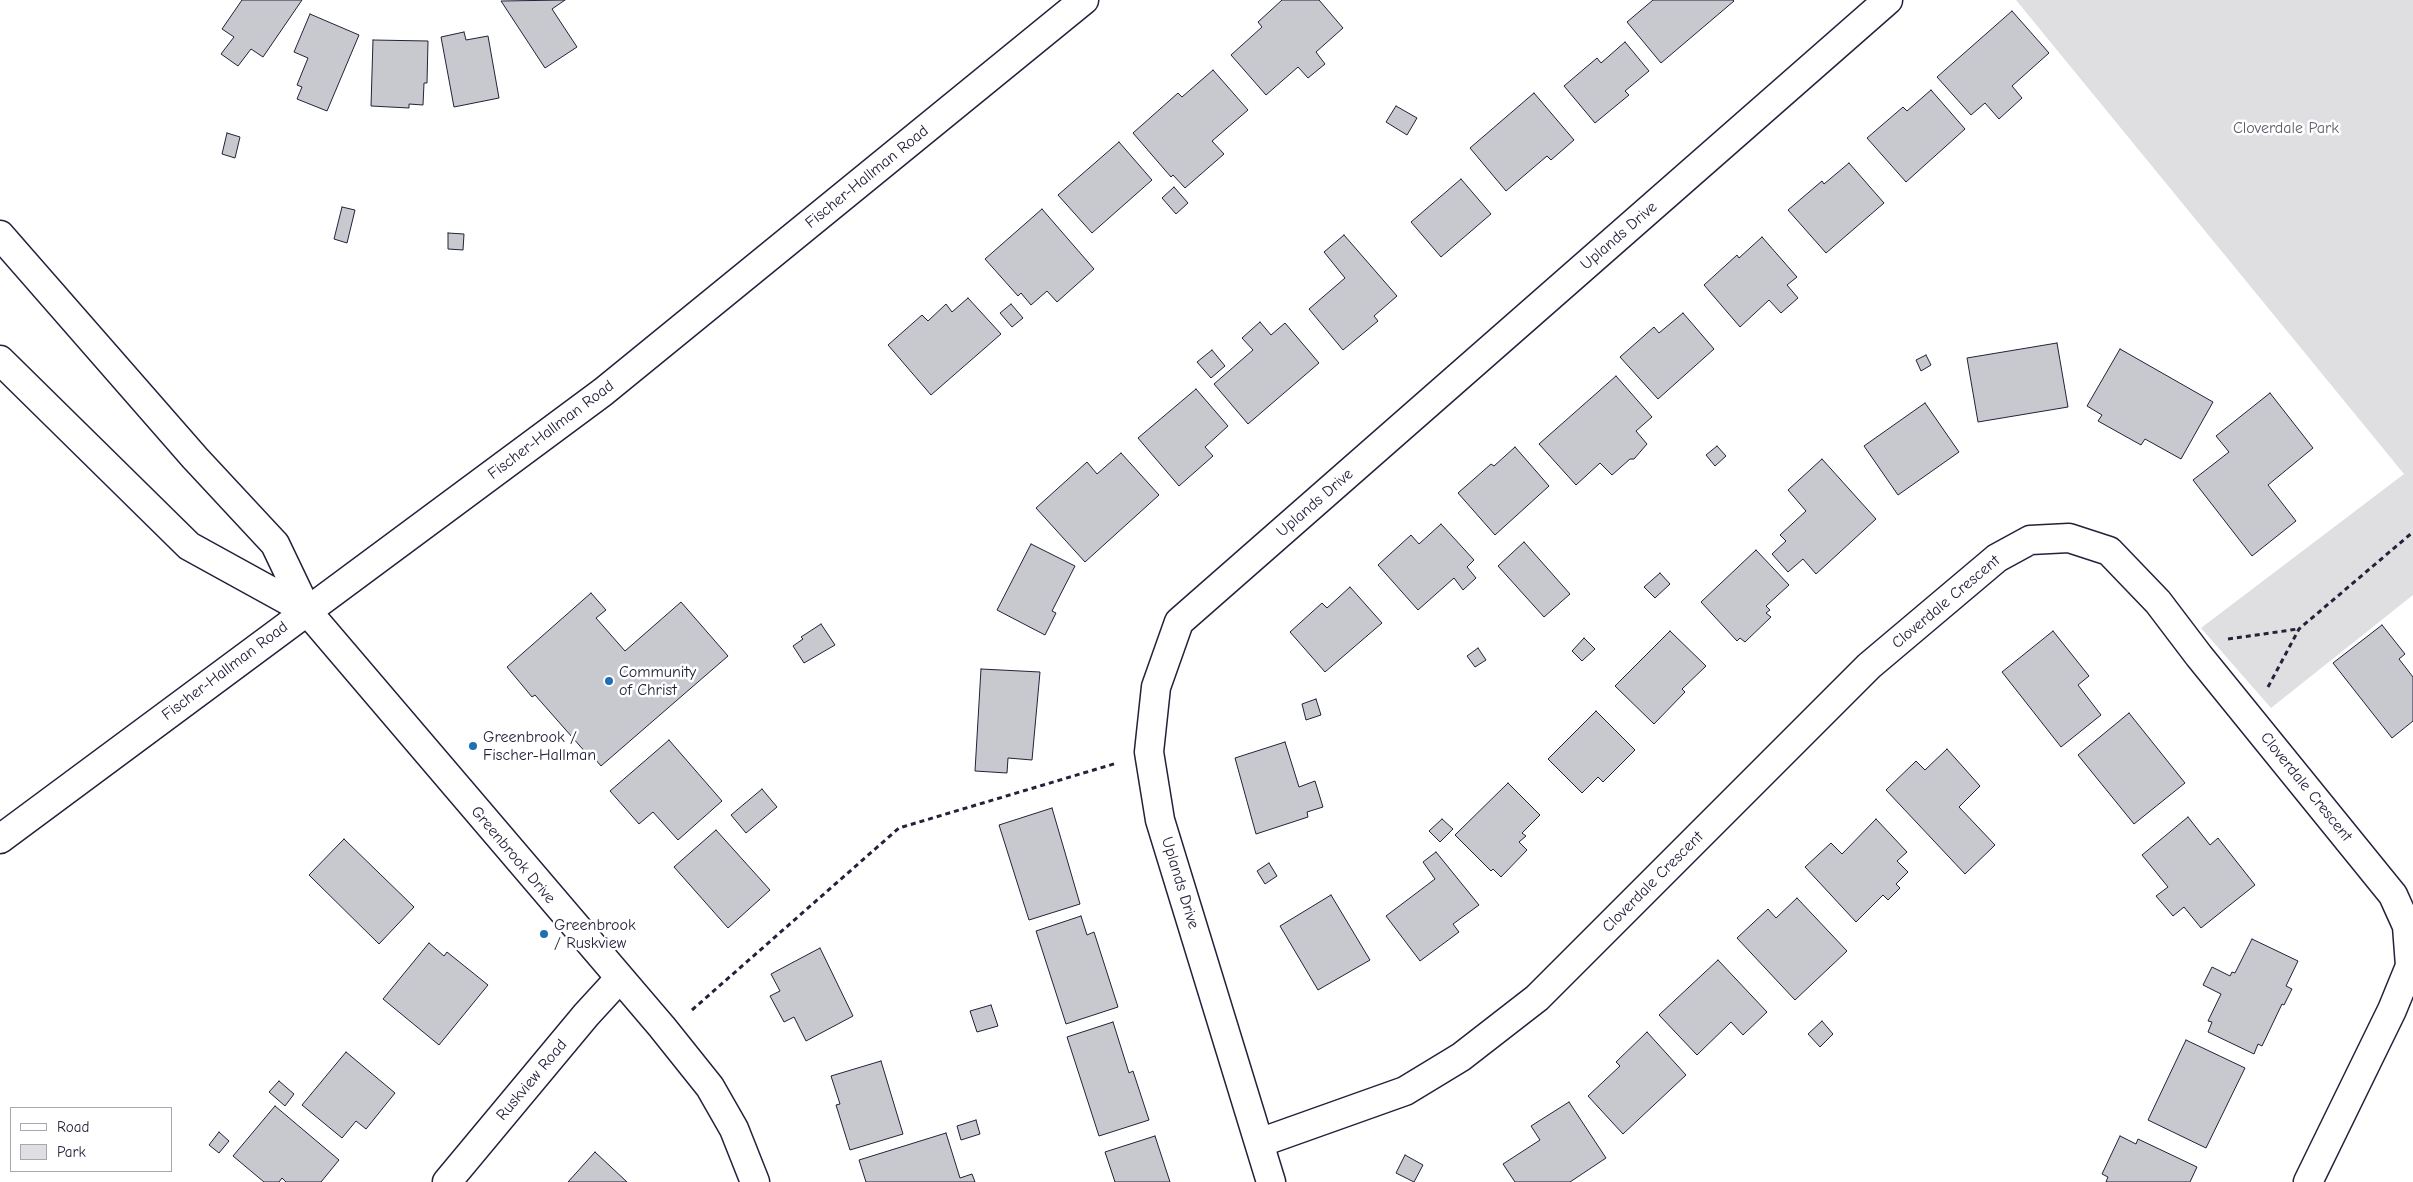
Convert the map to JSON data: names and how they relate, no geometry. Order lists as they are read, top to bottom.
{
  "streets": {
    "main road": [
      "Fischer-Hallman Road",
      "Uplands Drive",
      "Cloverdale Crescent",
      "Greenbrook Drive",
      "Ruskview Road"
    ]
  },
  "crossings": [
    ["Fischer-Hallman Road", "Greenbrook Drive"],
    ["Uplands Drive", "Cloverdale Crescent"],
    ["Greenbrook Drive", "Ruskview Road"]
  ],
  "parks": ["Cloverdale Park"],
  "places": ["Community of Christ", "Greenbrook / Fischer-Hallman", "Greenbrook / Ruskview"],
  "legend": ["Road", "Park"]
}
